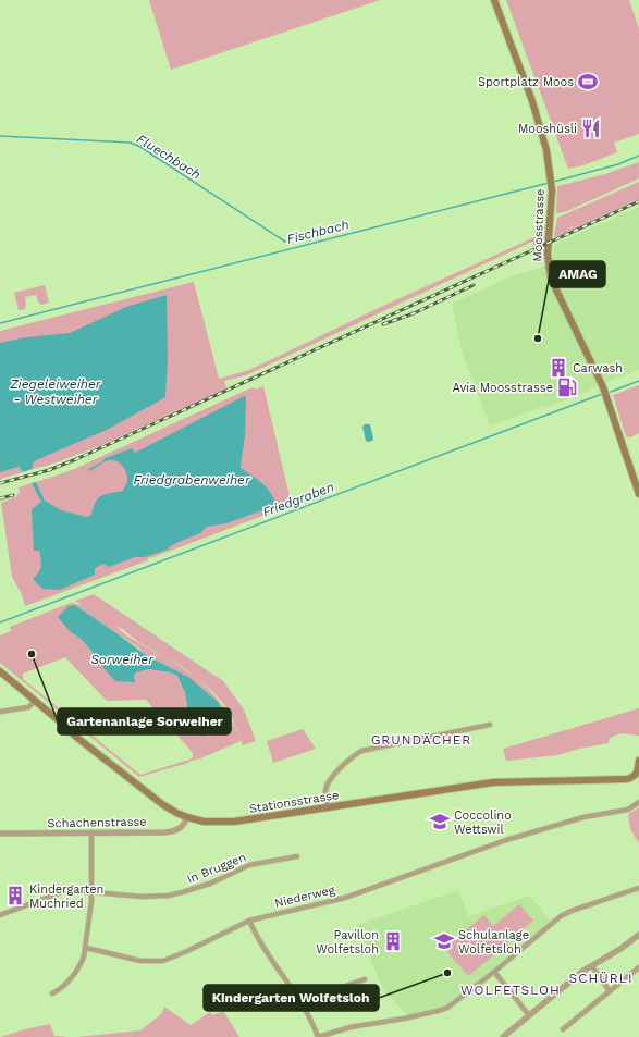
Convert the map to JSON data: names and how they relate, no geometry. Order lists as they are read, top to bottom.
{
  "streets": {
    "main road": ["Moosstrasse", "Stationsstrasse"],
    "street": ["Schachenstrasse", "In Bruggen", "Niederweg"]
  },
  "crossings": [
    ["Stationsstrasse", "Schachenstrasse"]
  ],
  "districts": ["GRUNDÄCHER", "SCHÜRLI", "WOLFETSLOH"],
  "water": [
    "Fluechbach",
    "Fischbach",
    "Ziegeleiweiher - Westweiher",
    "Friedgrabenweiher",
    "Friedgraben",
    "Sorweiher"
  ],
  "places": {
    "sports": ["Sportplatz Moos"],
    "restaurant": ["Mooshüsli"],
    "other": ["AMAG", "Gartenanlage Sorweiher", "Kindergarten Wolfetsloh"],
    "building": ["Carwash", "Kindergarten Muchried", "Pavillon Wolfetsloh"],
    "fuel station": ["Avia Moosstrasse"],
    "school or university": ["Coccolino Wettswil", "Schulanlage Wolfetsloh"]
  }
}
